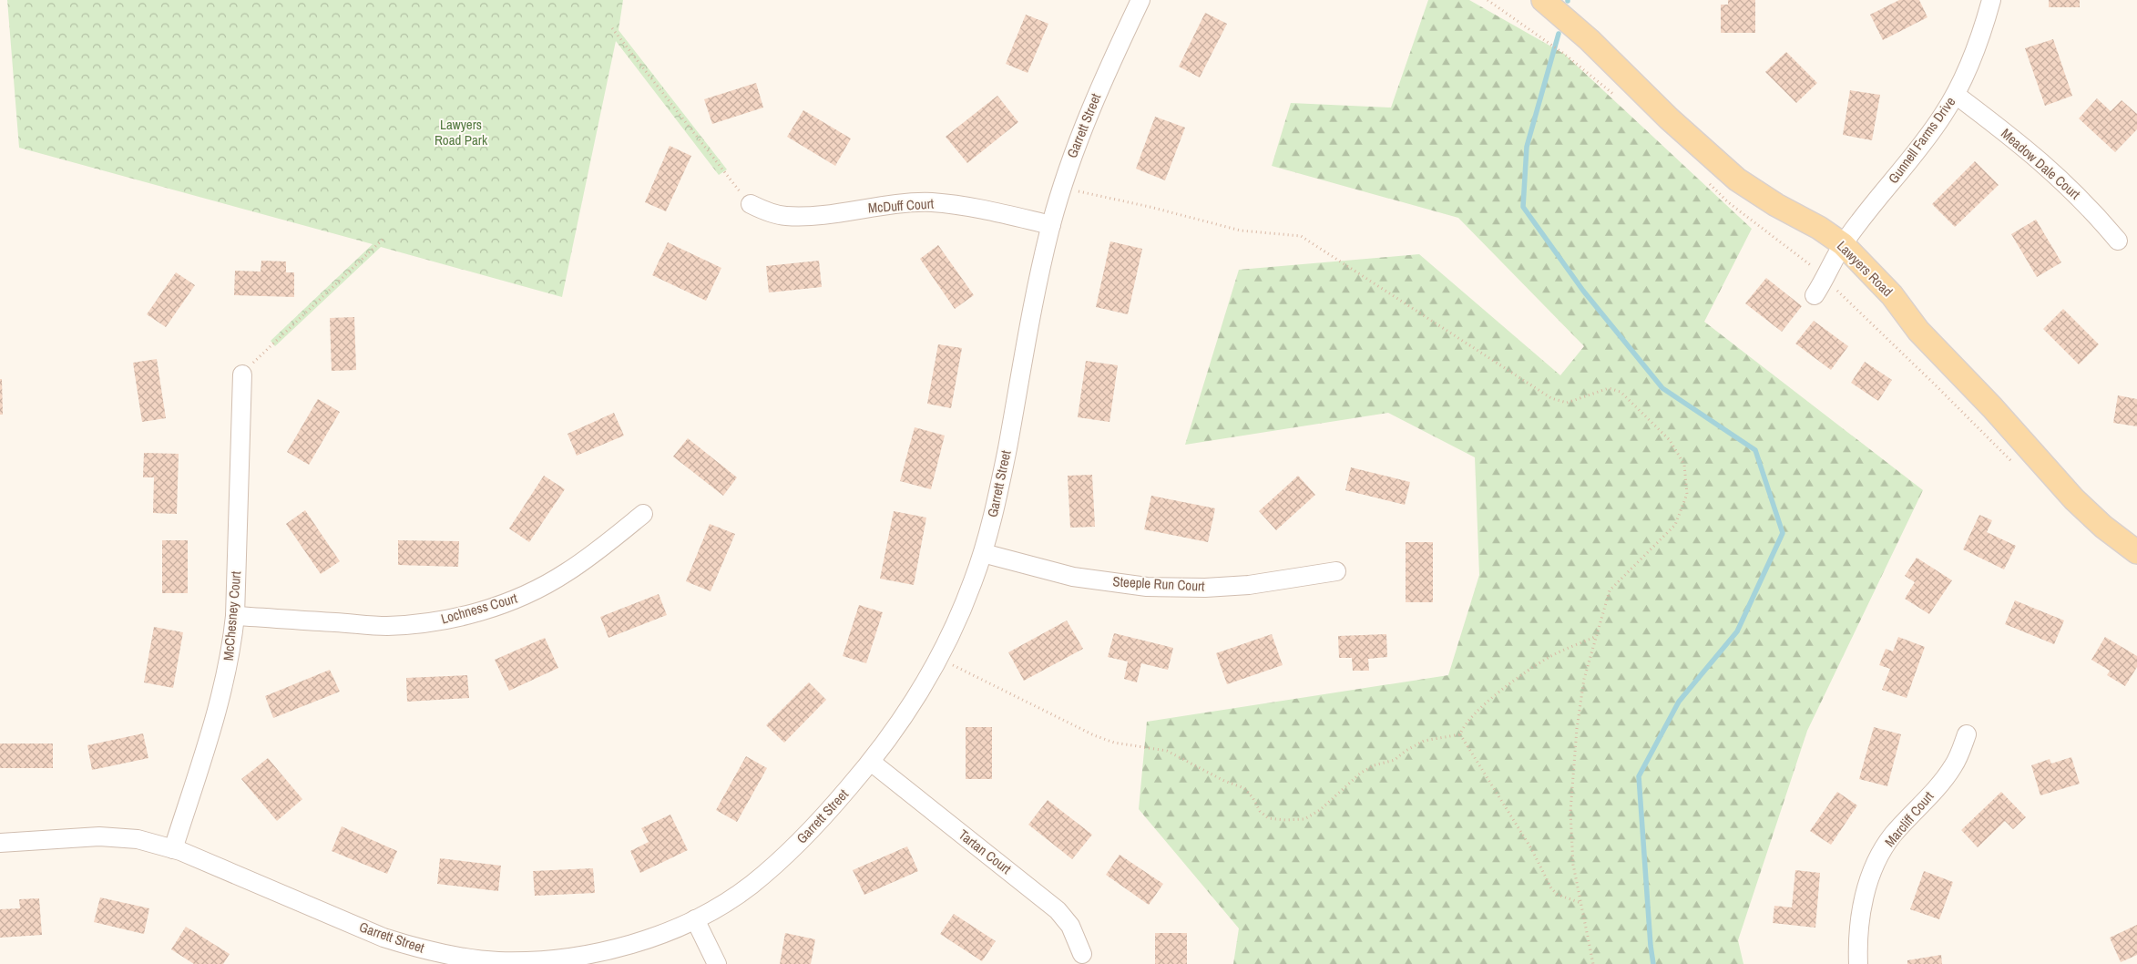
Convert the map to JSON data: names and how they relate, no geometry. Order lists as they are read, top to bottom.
{
  "streets": {
    "main road": ["Lawyers Road"],
    "street": [
      "Garrett Street",
      "Gunnell Farms Drive",
      "Meadow Dale Court",
      "McDuff Court",
      "Steeple Run Court",
      "Lochness Court",
      "McChesney Court",
      "Marcliff Court",
      "Tartan Court"
    ]
  },
  "crossings": [
    ["Garrett Street", "McDuff Court"],
    ["Garrett Street", "Steeple Run Court"],
    ["Garrett Street", "McChesney Court"],
    ["Garrett Street", "Tartan Court"],
    ["Gunnell Farms Drive", "Meadow Dale Court"],
    ["Gunnell Farms Drive", "Lawyers Road"],
    ["Lochness Court", "McChesney Court"]
  ],
  "parks": ["Lawyers Road Park"]
}
